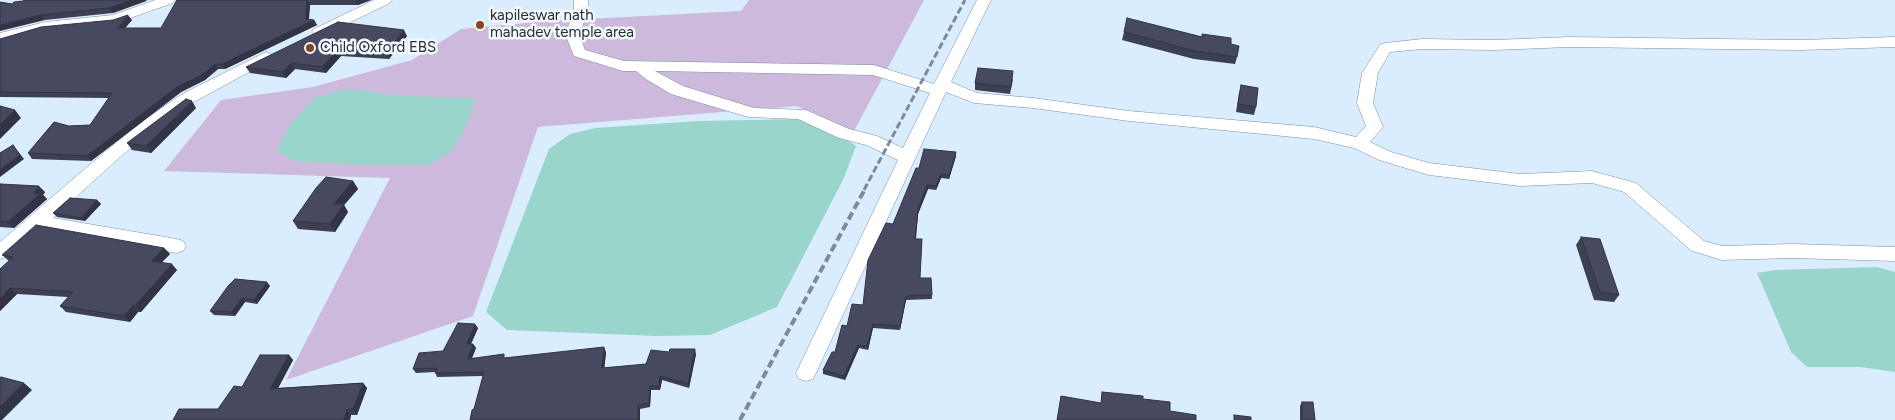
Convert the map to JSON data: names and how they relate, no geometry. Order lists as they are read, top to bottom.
{
  "places": ["kapileswar nath mahadev temple area", "Child Oxford EBS"]
}
